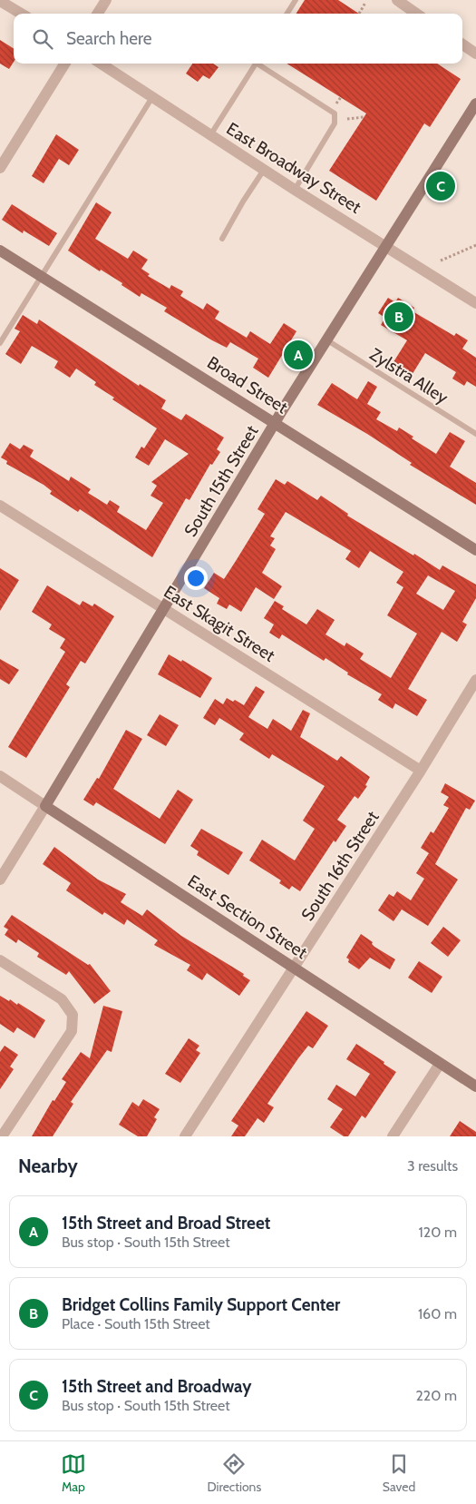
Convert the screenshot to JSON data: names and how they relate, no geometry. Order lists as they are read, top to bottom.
{
  "streets": {
    "street": [
      "East Broadway Street",
      "Broad Street",
      "South 15th Street",
      "East Skagit Street",
      "South 16th Street",
      "East Section Street"
    ],
    "lane": ["Zylstra Alley"]
  },
  "crossings": [
    ["East Broadway Street", "South 15th Street"],
    ["Zylstra Alley", "South 15th Street"],
    ["Broad Street", "South 15th Street"],
    ["South 15th Street", "East Skagit Street"],
    ["South 15th Street", "East Section Street"],
    ["East Skagit Street", "South 16th Street"],
    ["South 16th Street", "East Section Street"]
  ],
  "page": {
    "search": "Search here",
    "pins": ["C", "B", "A"],
    "heading": ["Nearby", "3 results"],
    "list": [
      {
        "mark": "A",
        "name": "15th Street and Broad Street",
        "note": "Bus stop · South 15th Street",
        "value": "120 m"
      },
      {
        "mark": "B",
        "name": "Bridget Collins Family Support Center",
        "note": "Place · South 15th Street",
        "value": "160 m"
      },
      {
        "mark": "C",
        "name": "15th Street and Broadway",
        "note": "Bus stop · South 15th Street",
        "value": "220 m"
      }
    ],
    "nav": ["Map", "Directions", "Saved"]
  }
}
